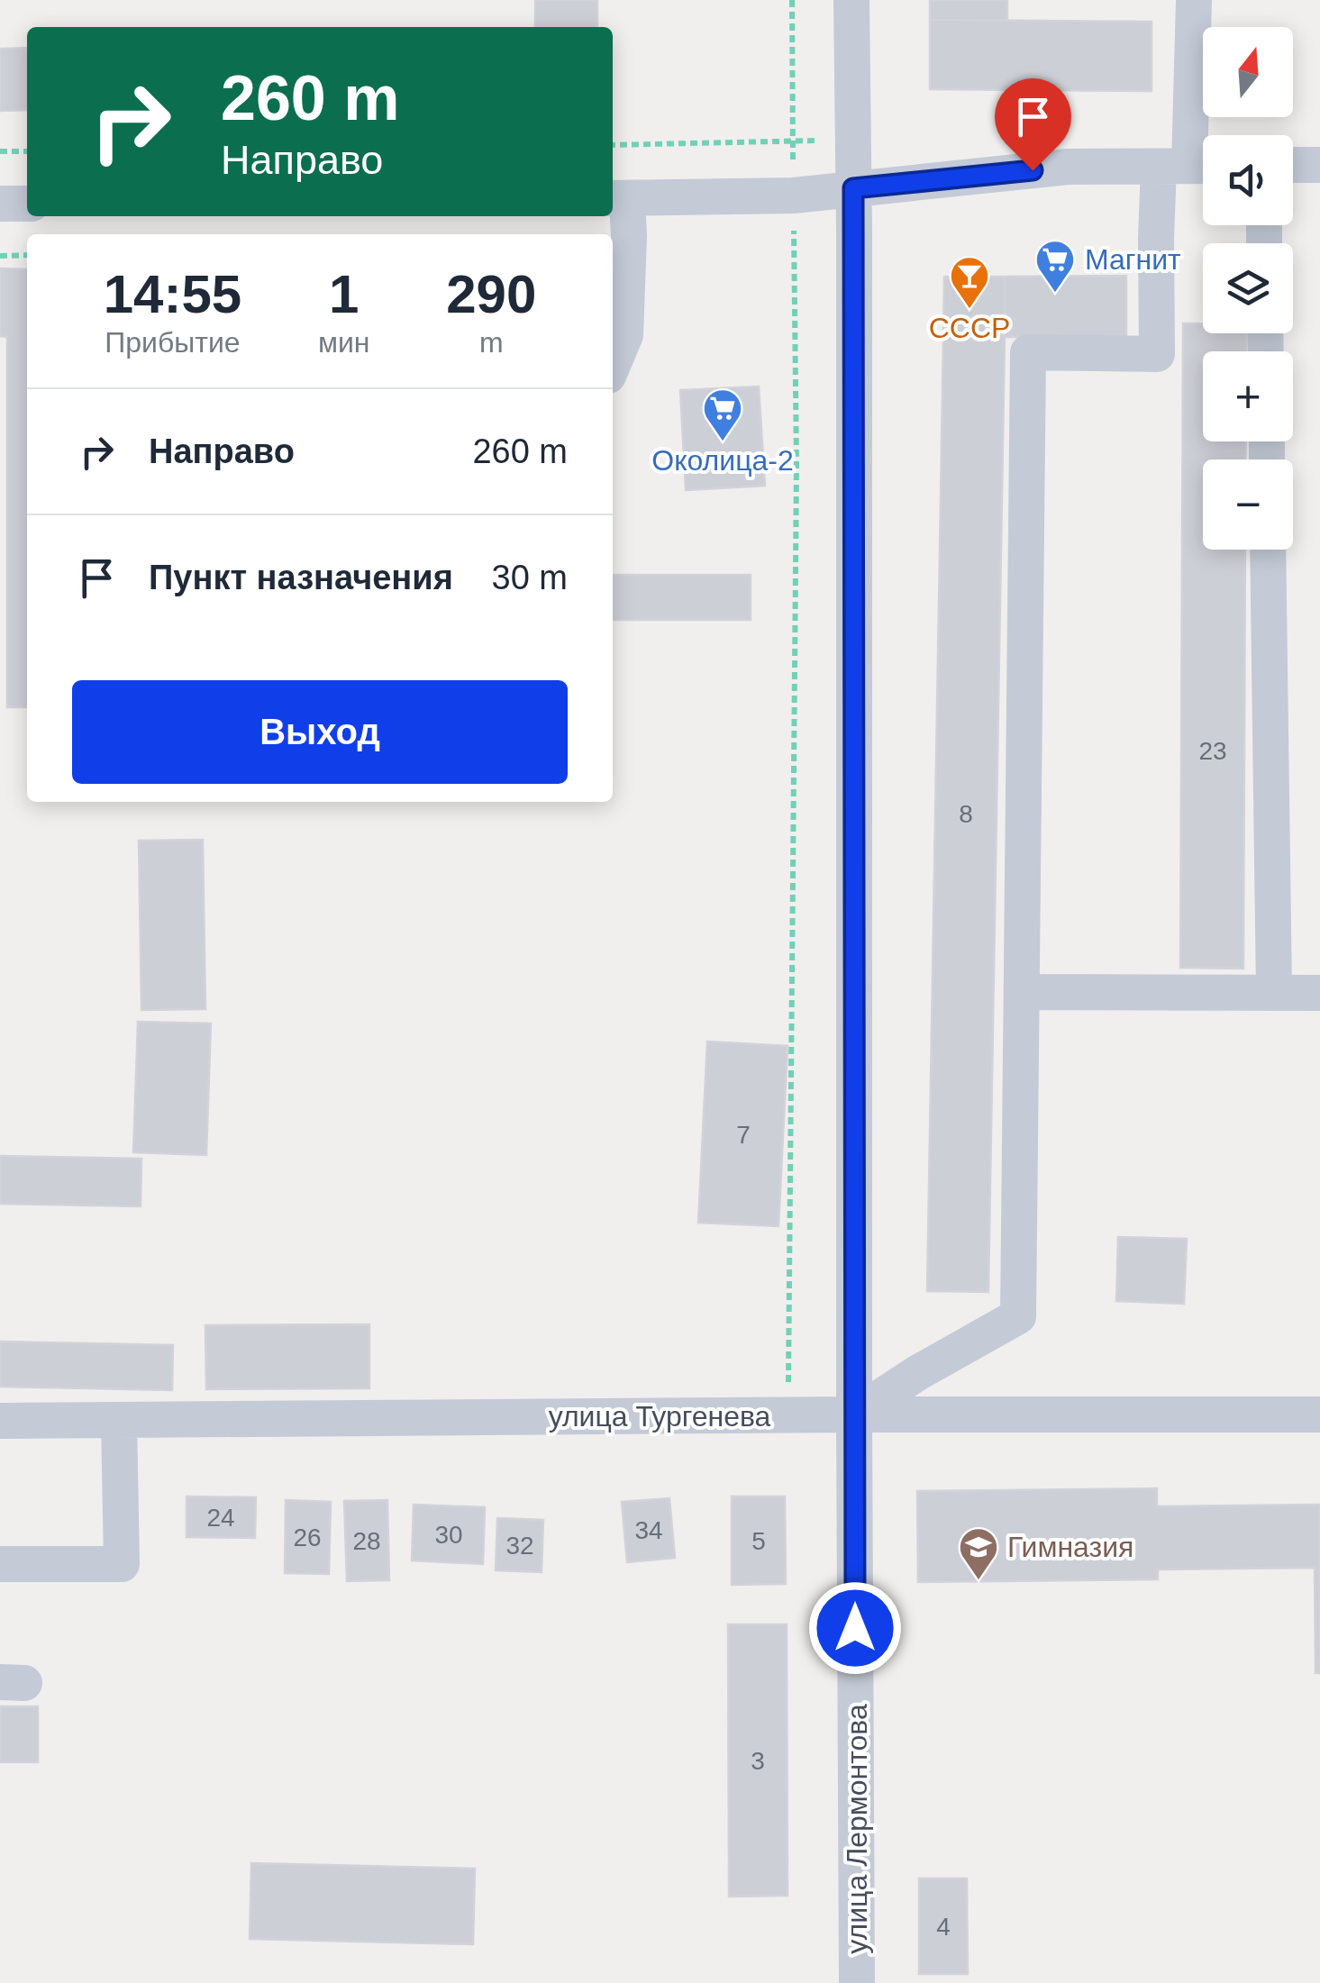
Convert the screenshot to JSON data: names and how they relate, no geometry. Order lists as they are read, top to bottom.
{
  "streets": {
    "street": ["улица Тургенева", "улица Лермонтова"]
  },
  "crossings": [
    ["улица Тургенева", "улица Лермонтова"]
  ],
  "places": {
    "supermarket": ["Магнит", "Околица-2"],
    "bar": ["СССР"],
    "school or university": ["Гимназия"]
  },
  "house_numbers": [
    "23",
    "8",
    "7",
    "24",
    "34",
    "30",
    "26",
    "28",
    "5",
    "32",
    "3",
    "4"
  ],
  "north": "top",
  "page": {
    "map_buttons": ["+", "−"],
    "turn": ["260 m", "Направо"],
    "eta": [
      "14:55",
      "Прибытие",
      "1",
      "мин",
      "290",
      "m"
    ],
    "list": [
      {
        "name": "Направо",
        "value": "260 m"
      },
      {
        "name": "Пункт назначения",
        "value": "30 m"
      }
    ],
    "buttons": "Выход"
  }
}
